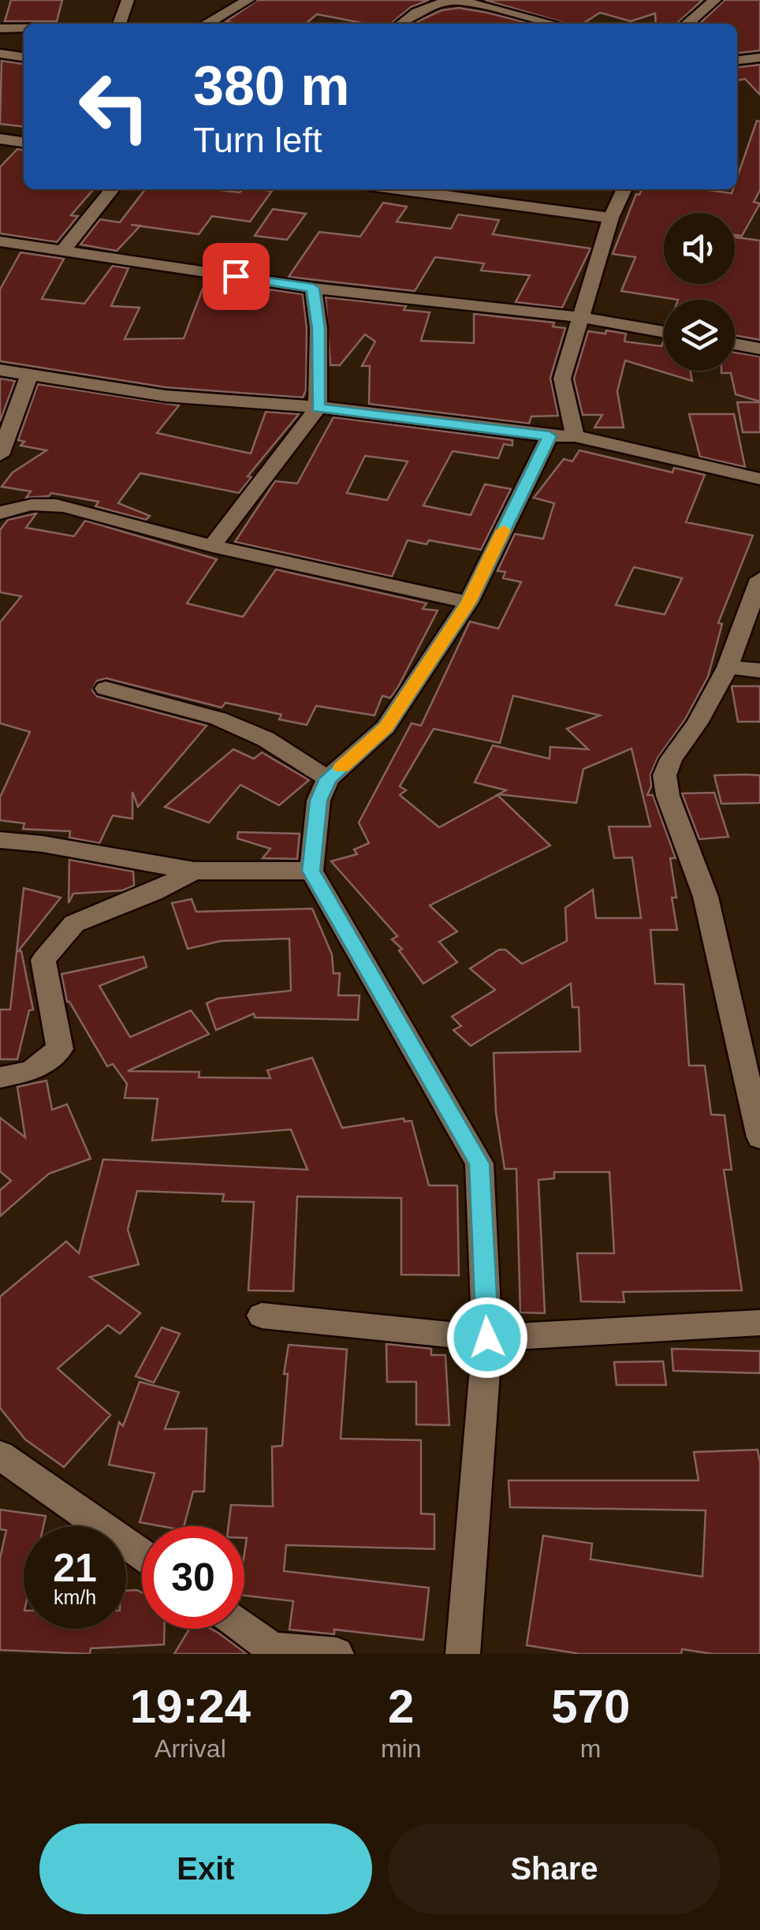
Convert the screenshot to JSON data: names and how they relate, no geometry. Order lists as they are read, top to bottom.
{
  "page": {
    "turn": ["380 m", "Turn left"],
    "speed": "21 km/h",
    "limit": "30",
    "eta": [
      "19:24",
      "Arrival",
      "2",
      "min",
      "570",
      "m"
    ],
    "buttons": ["Exit", "Share"]
  }
}
